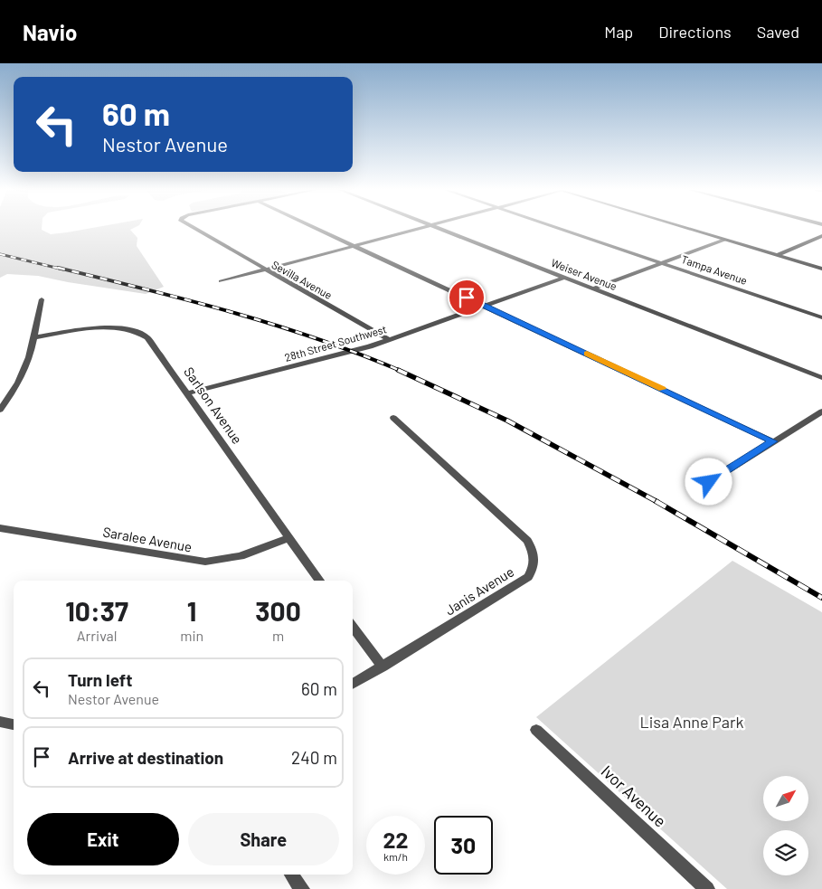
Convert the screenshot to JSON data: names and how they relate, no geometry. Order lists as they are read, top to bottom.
{
  "streets": {
    "street": [
      "Tampa Avenue",
      "Weiser Avenue",
      "Sevilla Avenue",
      "28th Street Southwest",
      "Sarlson Avenue",
      "Saralee Avenue",
      "Janis Avenue",
      "Ivor Avenue"
    ]
  },
  "crossings": [
    ["Weiser Avenue", "28th Street Southwest"],
    ["Sevilla Avenue", "28th Street Southwest"],
    ["28th Street Southwest", "Sarlson Avenue"],
    ["Sarlson Avenue", "Saralee Avenue"]
  ],
  "parks": ["Lisa Anne Park"],
  "north": "top right",
  "page": {
    "header": "Navio",
    "nav": ["Map", "Directions", "Saved"],
    "turn": ["60 m", "Nestor Avenue"],
    "eta": [
      "10:37",
      "Arrival",
      "1",
      "min",
      "300",
      "m"
    ],
    "list": [
      {
        "name": "Turn left",
        "note": "Nestor Avenue",
        "value": "60 m"
      },
      {
        "name": "Arrive at destination",
        "value": "240 m"
      }
    ],
    "buttons": ["Exit", "Share"],
    "speed": "22 km/h",
    "limit": "30"
  }
}
